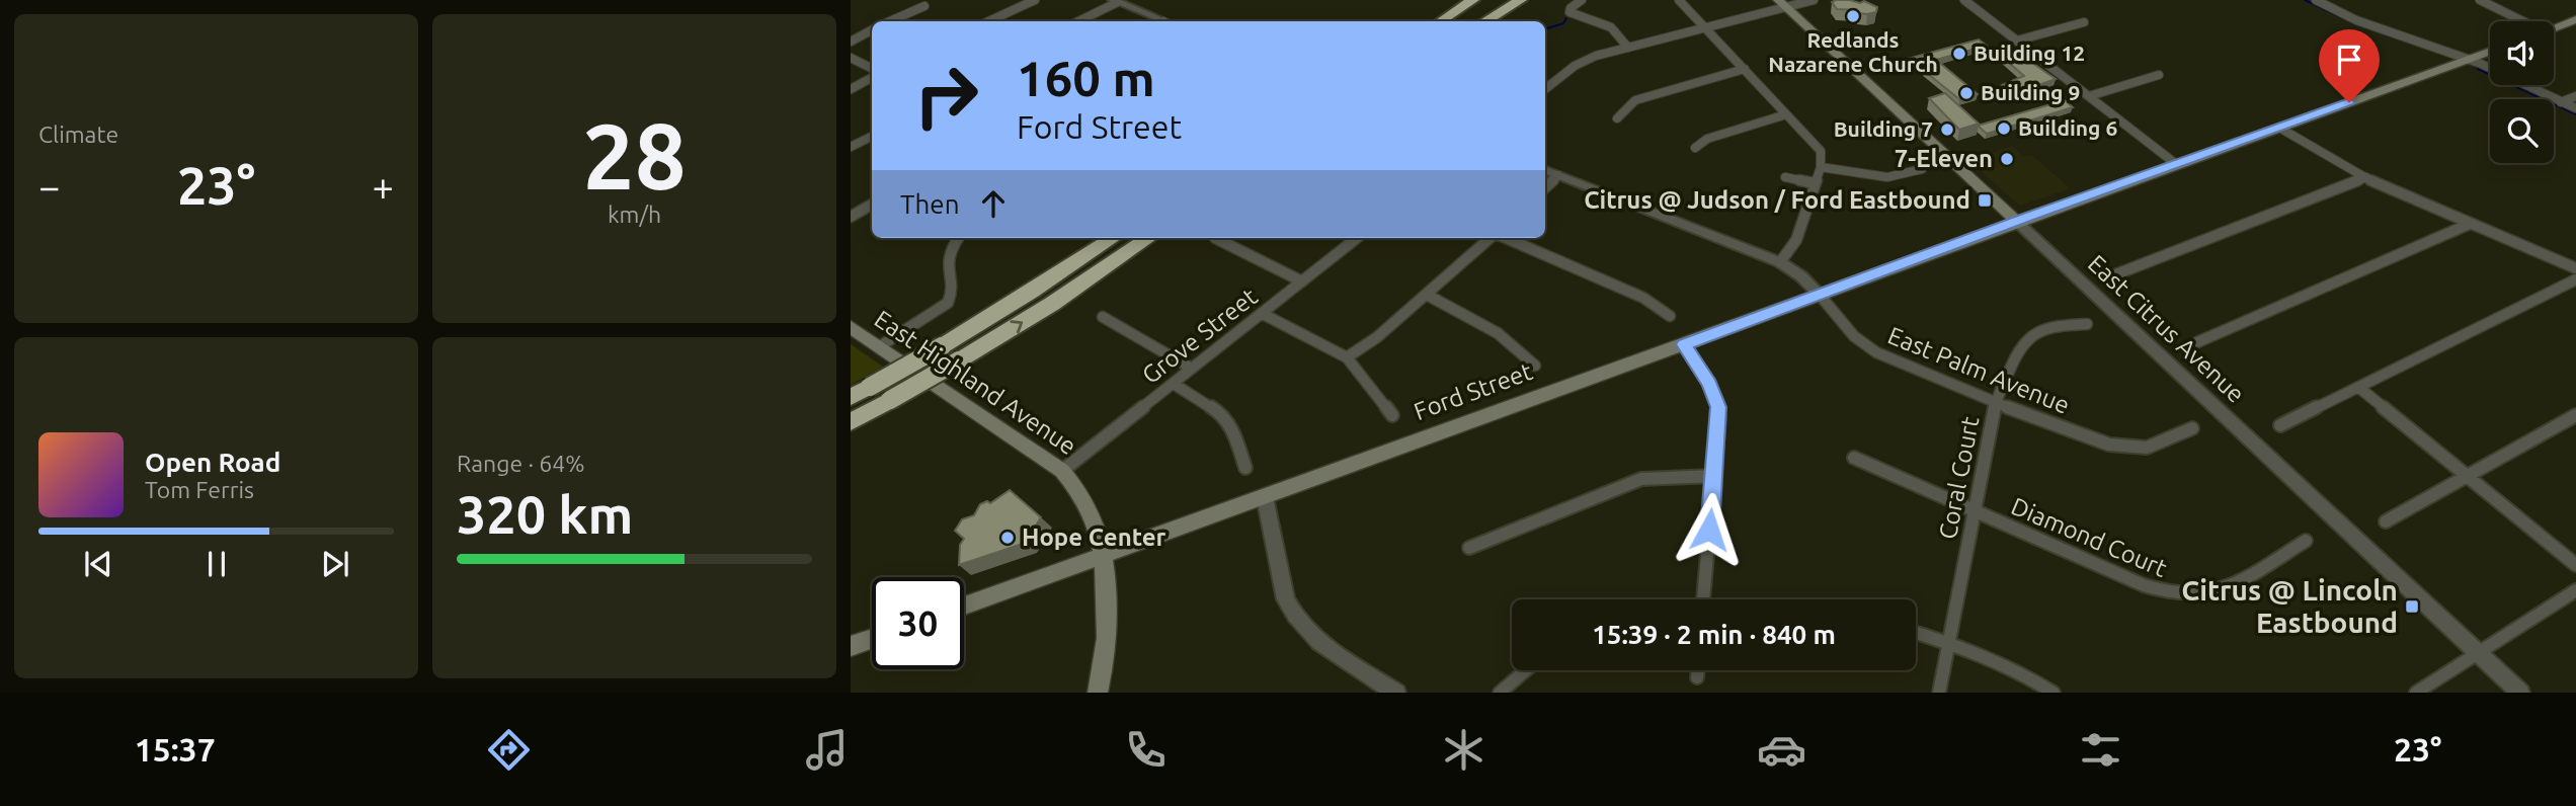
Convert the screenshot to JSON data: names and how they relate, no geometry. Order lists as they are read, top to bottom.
{
  "streets": {
    "main road": ["East Citrus Avenue", "East Highland Avenue", "Ford Street"],
    "street": [
      "Grove Street",
      "East Palm Avenue",
      "Coral Court",
      "Diamond Court"
    ]
  },
  "crossings": [
    ["East Citrus Avenue", "Ford Street"],
    ["Grove Street", "East Highland Avenue"],
    ["East Palm Avenue", "Ford Street"],
    ["East Palm Avenue", "Coral Court"],
    ["East Highland Avenue", "Ford Street"],
    ["Coral Court", "Diamond Court"]
  ],
  "places": {
    "other": [
      "Redlands Nazarene Church",
      "Building 12",
      "Building 9",
      "Building 6",
      "Building 7",
      "7-Eleven",
      "Hope Center"
    ],
    "transit": ["Citrus @ Judson / Ford Eastbound", "Citrus @ Lincoln Eastbound"]
  },
  "page": {
    "tile": [
      "Climate",
      ["28", "km/h"],
      ["Range · 64%", "320 km"]
    ],
    "turn": ["160 m", "Ford Street"],
    "heat": ["−", "23°", "+"],
    "then": "Then",
    "song": ["Open Road", "Tom Ferris"],
    "limit": "30",
    "trip": "15:39 · 2 min · 840 m",
    "tabs": ["15:37", "23°"]
  }
}
